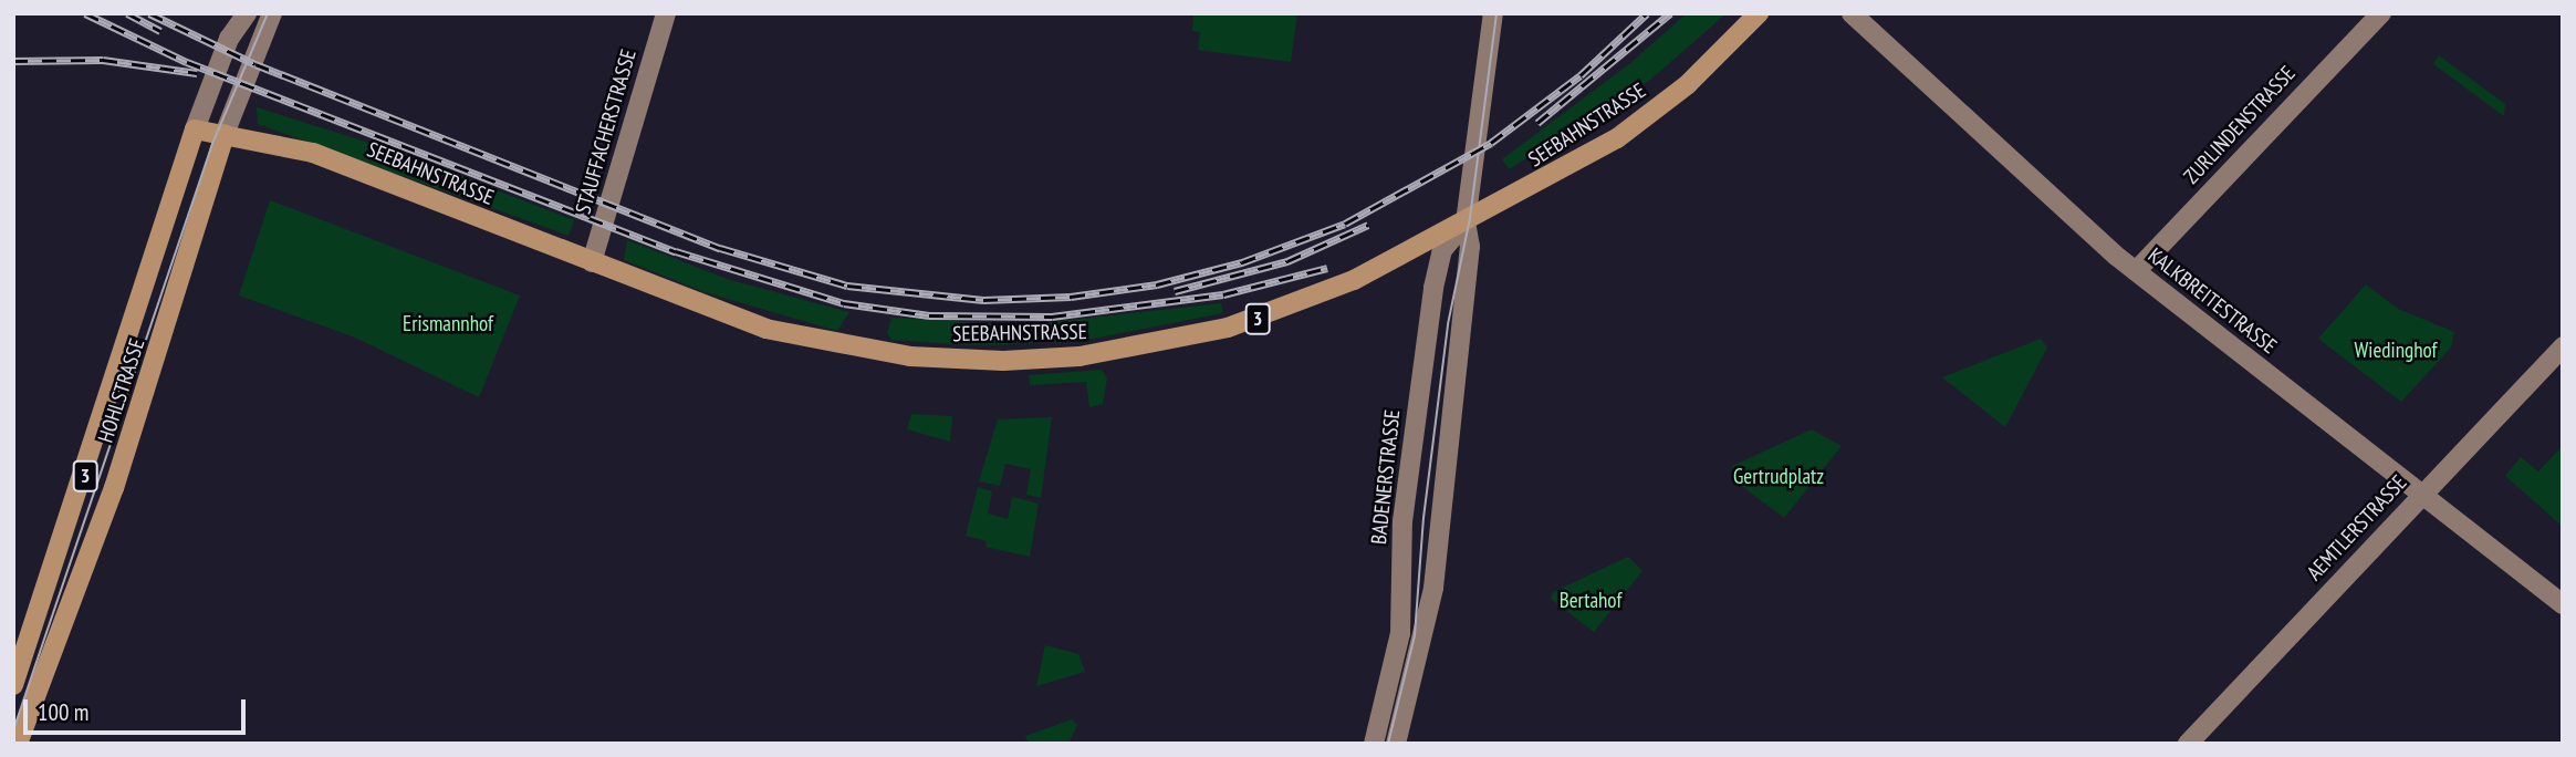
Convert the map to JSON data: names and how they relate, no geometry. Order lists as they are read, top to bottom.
{
  "streets": {
    "main road": ["SEEBAHNSTRASSE", "3", "HOHLSTRASSE"],
    "street": [
      "ZURLINDENSTRASSE",
      "STAUFFACHERSTRASSE",
      "KALKBREITESTRASSE",
      "BADENERSTRASSE",
      "AEMTLERSTRASSE"
    ]
  },
  "crossings": [
    ["SEEBAHNSTRASSE", "STAUFFACHERSTRASSE"],
    ["SEEBAHNSTRASSE", "3"],
    ["SEEBAHNSTRASSE", "HOHLSTRASSE"],
    ["SEEBAHNSTRASSE", "BADENERSTRASSE"],
    ["ZURLINDENSTRASSE", "KALKBREITESTRASSE"],
    ["KALKBREITESTRASSE", "AEMTLERSTRASSE"],
    ["3", "HOHLSTRASSE"]
  ],
  "parks": [
    "Erismannhof",
    "Wiedinghof",
    "Gertrudplatz",
    "Bertahof"
  ],
  "scale_bar": "100 m"
}
